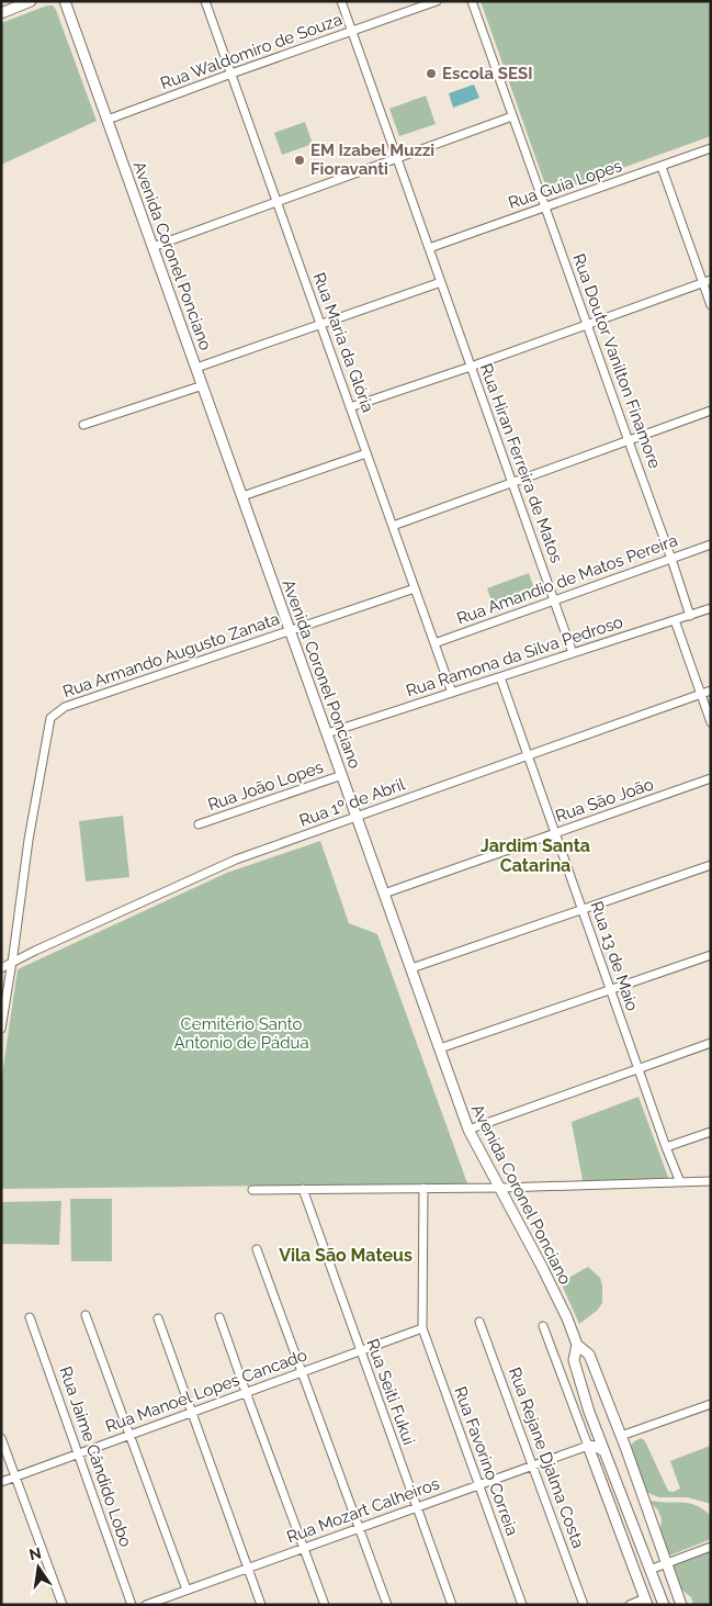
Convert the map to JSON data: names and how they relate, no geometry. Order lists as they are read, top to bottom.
{
  "streets": {
    "main road": ["Avenida Coronel Ponciano"],
    "street": [
      "Rua Waldomiro de Souza",
      "Rua Guia Lopes",
      "Rua Maria da Glória",
      "Rua Doutor Vanilton Finamore",
      "Rua Hiran Ferreira de Matos",
      "Rua Amandio de Matos Pereira",
      "Rua Armando Augusto Zanata",
      "Rua Ramona da Silva Pedroso",
      "Rua João Lopes",
      "Rua São João",
      "Rua 1º de Abril",
      "Rua 13 de Maio",
      "Rua Manoel Lopes Cancado",
      "Rua Seiti Fukui",
      "Rua Jaime Cândido Lobo",
      "Rua Rejane Djalma Costa",
      "Rua Favorino Correia",
      "Rua Mozart Calheiros"
    ]
  },
  "crossings": [
    ["Rua Waldomiro de Souza", "Avenida Coronel Ponciano"],
    ["Rua Waldomiro de Souza", "Rua Maria da Glória"],
    ["Rua Waldomiro de Souza", "Rua Hiran Ferreira de Matos"],
    ["Rua Guia Lopes", "Rua Doutor Vanilton Finamore"],
    ["Rua Guia Lopes", "Rua Hiran Ferreira de Matos"],
    ["Avenida Coronel Ponciano", "Rua Armando Augusto Zanata"],
    ["Avenida Coronel Ponciano", "Rua Ramona da Silva Pedroso"],
    ["Avenida Coronel Ponciano", "Rua João Lopes"],
    ["Avenida Coronel Ponciano", "Rua São João"],
    ["Avenida Coronel Ponciano", "Rua 1º de Abril"],
    ["Rua Maria da Glória", "Rua Amandio de Matos Pereira"],
    ["Rua Maria da Glória", "Rua Armando Augusto Zanata"],
    ["Rua Maria da Glória", "Rua Ramona da Silva Pedroso"],
    ["Rua Doutor Vanilton Finamore", "Rua Amandio de Matos Pereira"],
    ["Rua Doutor Vanilton Finamore", "Rua Ramona da Silva Pedroso"],
    ["Rua Hiran Ferreira de Matos", "Rua Amandio de Matos Pereira"],
    ["Rua Hiran Ferreira de Matos", "Rua Ramona da Silva Pedroso"],
    ["Rua Armando Augusto Zanata", "Rua 1º de Abril"],
    ["Rua Ramona da Silva Pedroso", "Rua 13 de Maio"],
    ["Rua São João", "Rua 13 de Maio"],
    ["Rua 1º de Abril", "Rua 13 de Maio"],
    ["Rua Manoel Lopes Cancado", "Rua Seiti Fukui"],
    ["Rua Manoel Lopes Cancado", "Rua Jaime Cândido Lobo"],
    ["Rua Manoel Lopes Cancado", "Rua Favorino Correia"],
    ["Rua Seiti Fukui", "Rua Mozart Calheiros"],
    ["Rua Rejane Djalma Costa", "Rua Mozart Calheiros"],
    ["Rua Favorino Correia", "Rua Mozart Calheiros"]
  ],
  "districts": ["Jardim Santa Catarina", "Vila São Mateus"],
  "parks": ["Cemitério Santo Antonio de Pádua"],
  "places": ["Escola SESI", "EM Izabel Muzzi Fioravanti"],
  "north": "top"
}
